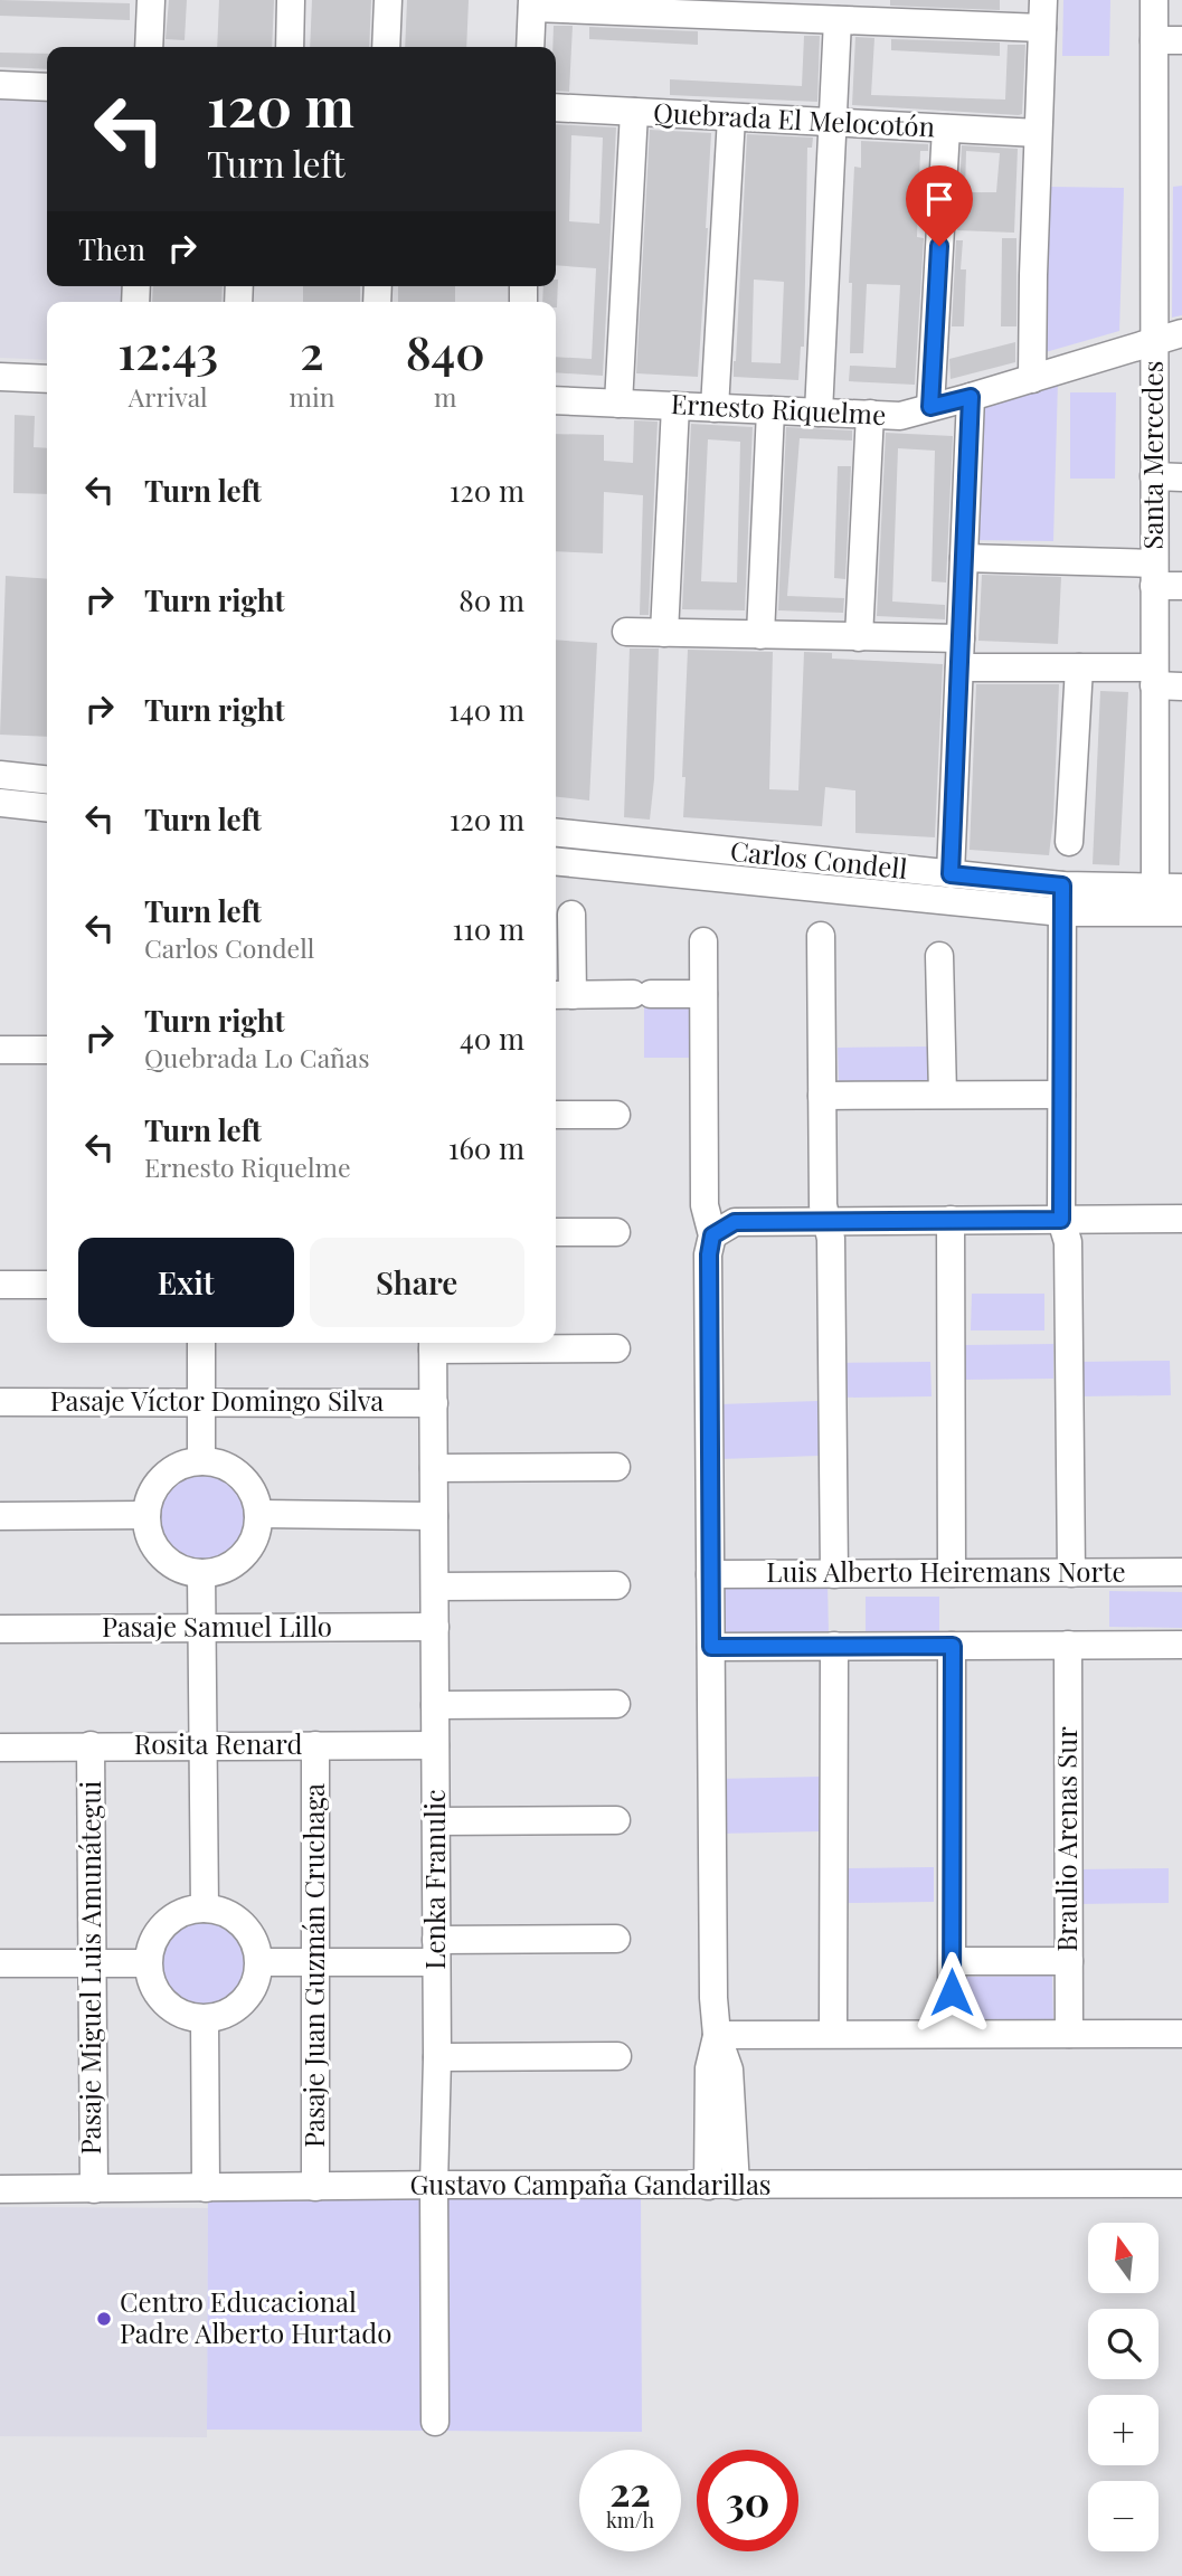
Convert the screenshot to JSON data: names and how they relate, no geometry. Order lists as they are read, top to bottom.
{
  "streets": {
    "street": [
      "Quebrada El Melocotón",
      "Ernesto Riquelme",
      "Santa Mercedes",
      "Carlos Condell",
      "Pasaje Víctor Domingo Silva",
      "Luis Alberto Heiremans Norte",
      "Pasaje Samuel Lillo",
      "Rosita Renard",
      "Braulio Arenas Sur",
      "Lenka Franulic",
      "Pasaje Juan Guzmán Cruchaga",
      "Pasaje Miguel Luis Amunátegui",
      "Gustavo Campaña Gandarillas"
    ]
  },
  "crossings": [
    ["Ernesto Riquelme", "Santa Mercedes"],
    ["Santa Mercedes", "Carlos Condell"],
    ["Pasaje Víctor Domingo Silva", "Lenka Franulic"],
    ["Pasaje Samuel Lillo", "Lenka Franulic"],
    ["Rosita Renard", "Lenka Franulic"],
    ["Rosita Renard", "Pasaje Juan Guzmán Cruchaga"],
    ["Rosita Renard", "Pasaje Miguel Luis Amunátegui"],
    ["Lenka Franulic", "Gustavo Campaña Gandarillas"],
    ["Pasaje Juan Guzmán Cruchaga", "Gustavo Campaña Gandarillas"],
    ["Pasaje Miguel Luis Amunátegui", "Gustavo Campaña Gandarillas"]
  ],
  "places": ["Centro Educacional Padre Alberto Hurtado"],
  "north": "top",
  "page": {
    "turn": ["120 m", "Turn left"],
    "then": "Then",
    "eta": [
      "12:43",
      "Arrival",
      "2",
      "min",
      "840",
      "m"
    ],
    "list": [
      {
        "name": "Turn left",
        "value": "120 m"
      },
      {
        "name": "Turn right",
        "value": "80 m"
      },
      {
        "name": "Turn right",
        "value": "140 m"
      },
      {
        "name": "Turn left",
        "value": "120 m"
      },
      {
        "name": "Turn left",
        "note": "Carlos Condell",
        "value": "110 m"
      },
      {
        "name": "Turn right",
        "note": "Quebrada Lo Cañas",
        "value": "40 m"
      },
      {
        "name": "Turn left",
        "note": "Ernesto Riquelme",
        "value": "160 m"
      }
    ],
    "buttons": ["Exit", "Share"],
    "map_buttons": ["+", "−"],
    "speed": "22 km/h",
    "limit": "30"
  }
}
